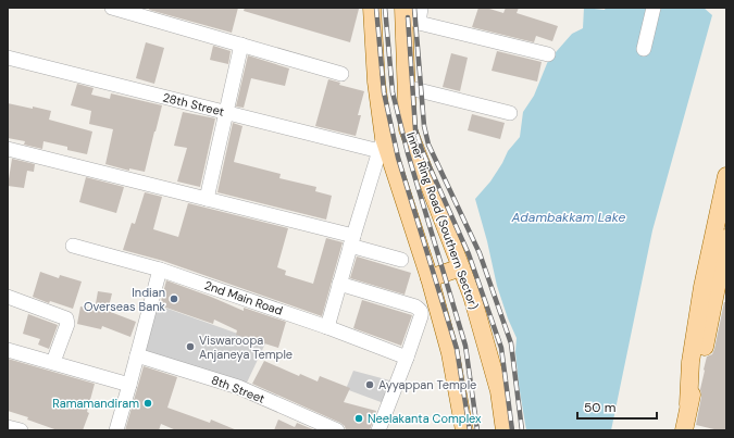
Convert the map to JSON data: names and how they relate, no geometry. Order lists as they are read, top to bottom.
{
  "streets": {
    "main road": ["Inner Ring Road (Southern Sector)"],
    "street": ["28th Street", "2nd Main Road", "8th Street"]
  },
  "water": ["Adambakkam Lake"],
  "places": [
    "Indian Overseas Bank",
    "Viswaroopa Anjaneya Temple",
    "Ayyappan Temple",
    "Ramamandiram",
    "Neelakanta Complex"
  ],
  "scale_bar": "50 m"
}
